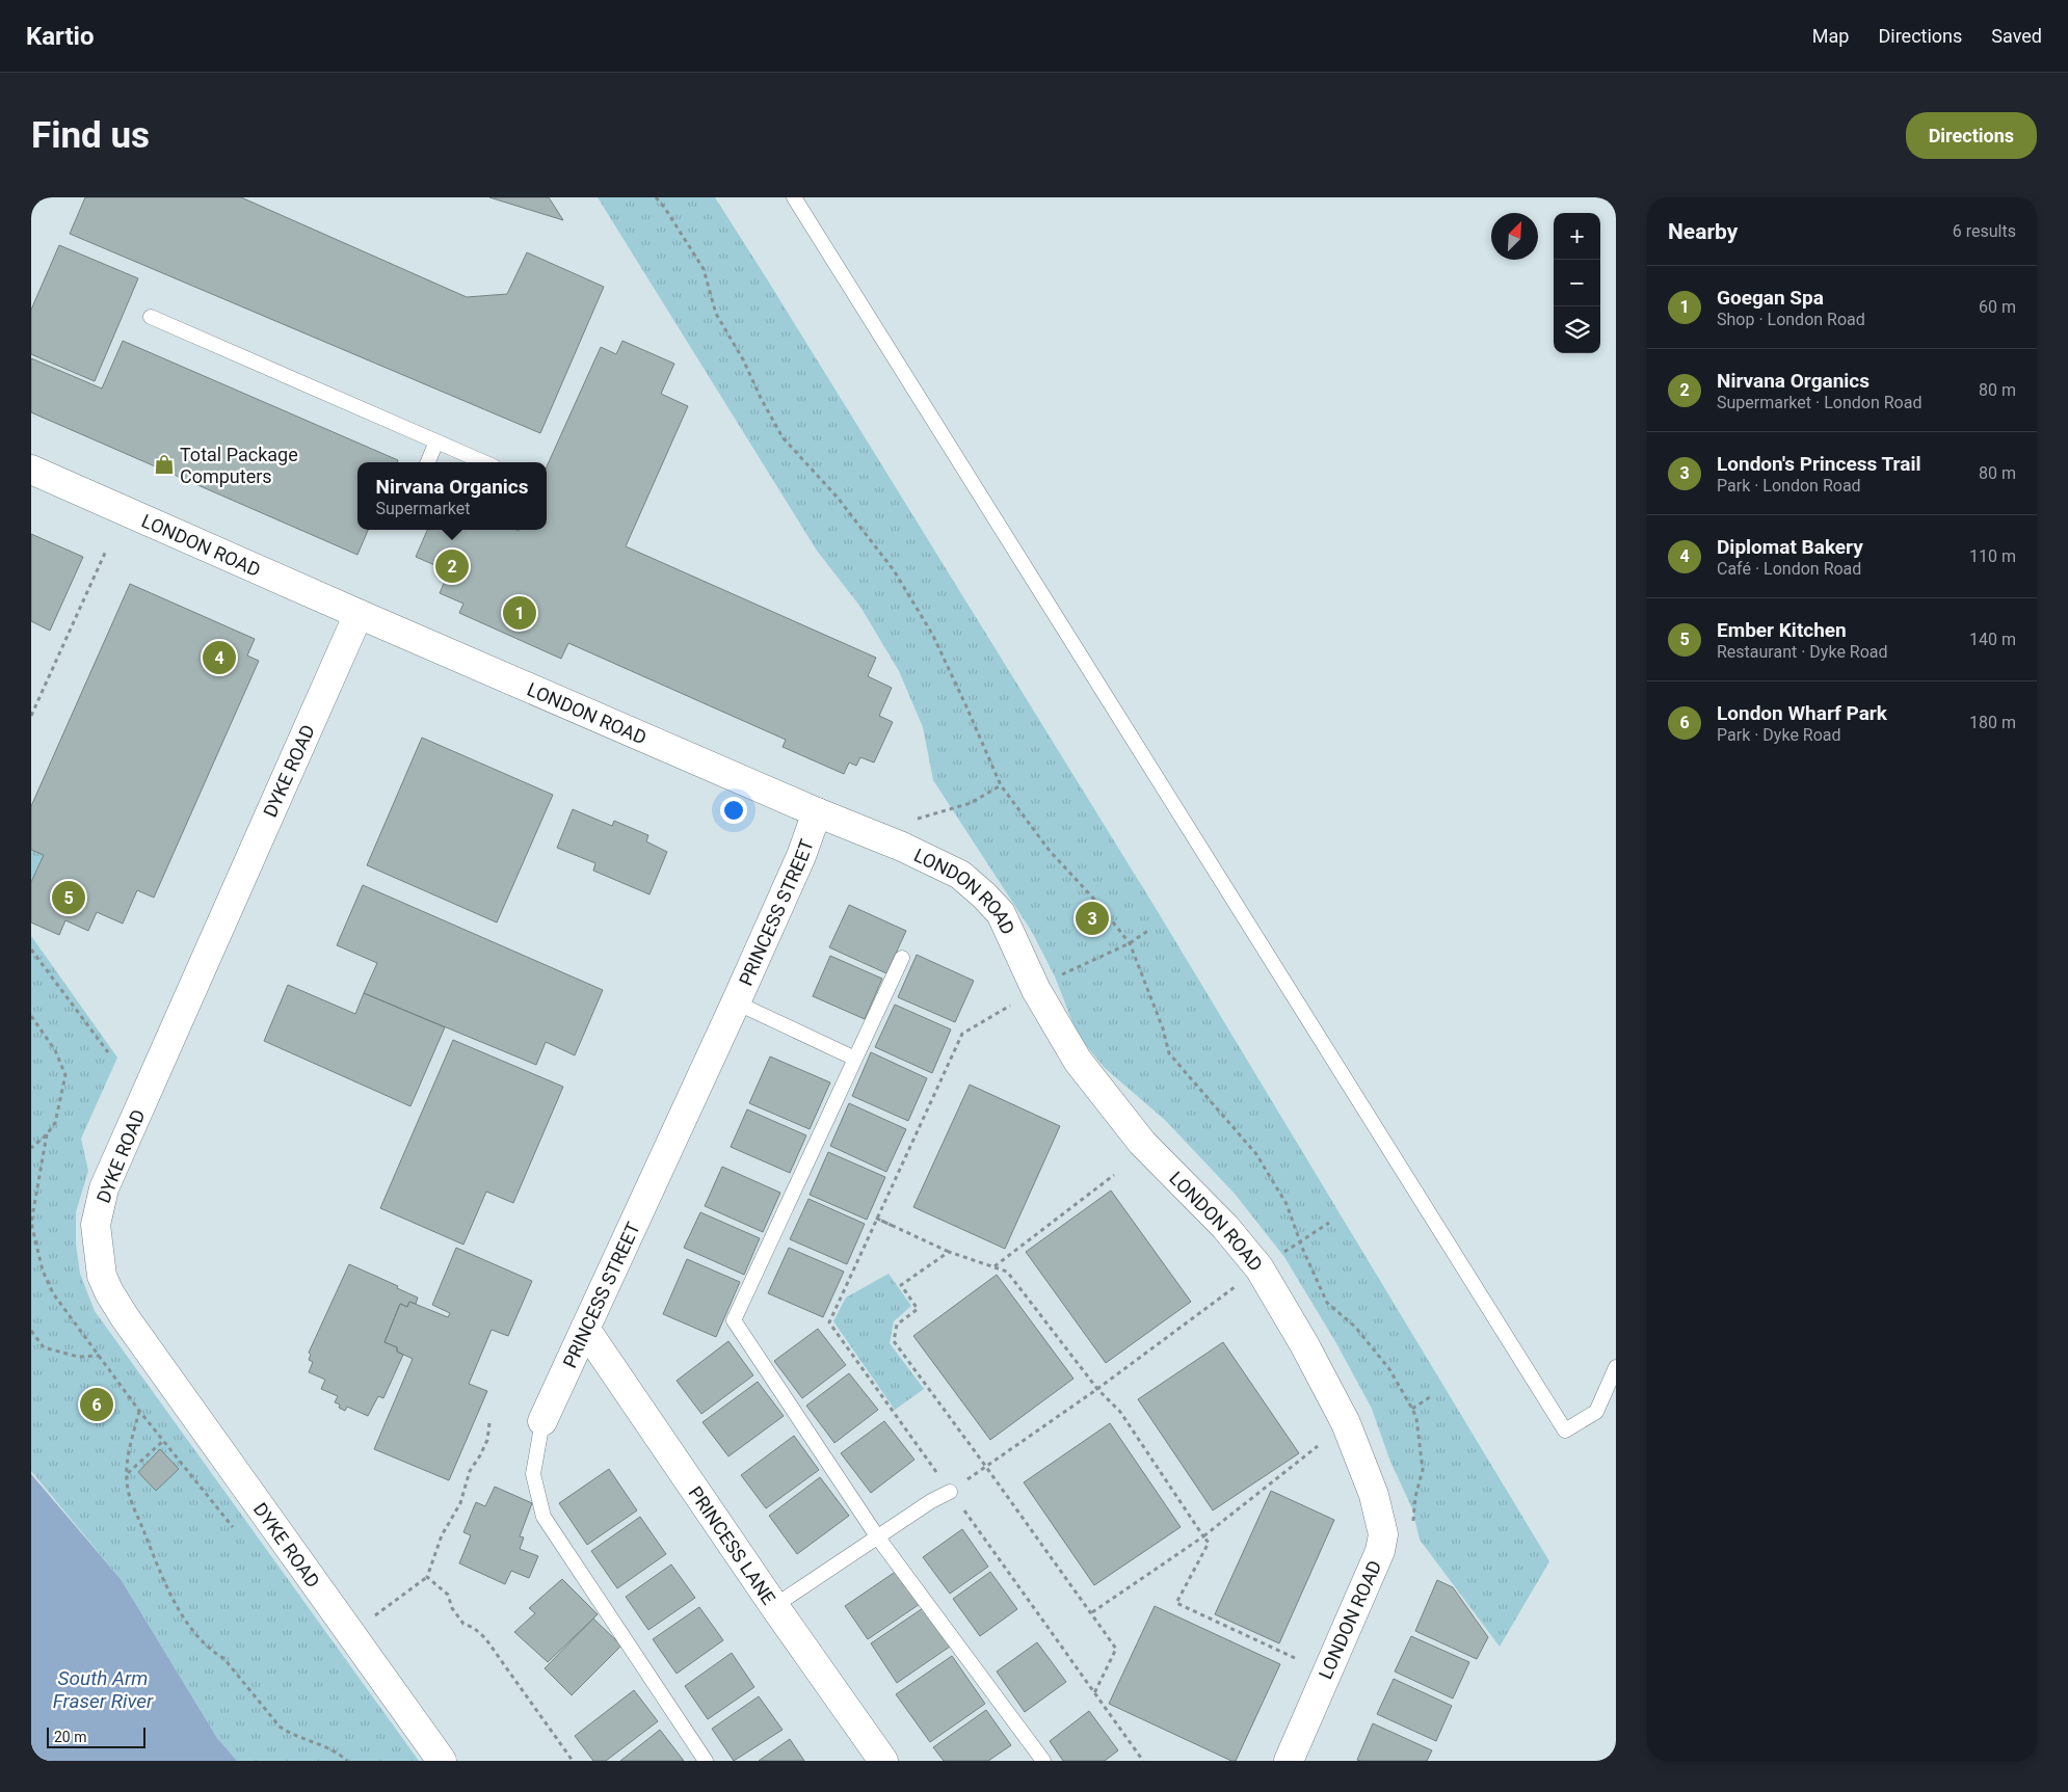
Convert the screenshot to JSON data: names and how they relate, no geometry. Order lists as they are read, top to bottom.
{
  "streets": {
    "street": [
      "LONDON ROAD",
      "DYKE ROAD",
      "PRINCESS STREET",
      "PRINCESS LANE"
    ]
  },
  "crossings": [
    ["LONDON ROAD", "DYKE ROAD"],
    ["LONDON ROAD", "PRINCESS STREET"],
    ["PRINCESS STREET", "PRINCESS LANE"]
  ],
  "water": ["South Arm Fraser River"],
  "places": {
    "shop": ["Total Package Computers"]
  },
  "scale_bar": "20 m",
  "north": "top right",
  "page": {
    "header": "Kartio",
    "nav": ["Map", "Directions", "Saved"],
    "buttons": "Directions",
    "title": "Find us",
    "heading": ["Nearby", "6 results"],
    "map_buttons": ["+", "−"],
    "list": [
      {
        "mark": "1",
        "name": "Goegan Spa",
        "note": "Shop · London Road",
        "value": "60 m"
      },
      {
        "mark": "2",
        "name": "Nirvana Organics",
        "note": "Supermarket · London Road",
        "value": "80 m"
      },
      {
        "mark": "3",
        "name": "London's Princess Trail",
        "note": "Park · London Road",
        "value": "80 m"
      },
      {
        "mark": "4",
        "name": "Diplomat Bakery",
        "note": "Café · London Road",
        "value": "110 m"
      },
      {
        "mark": "5",
        "name": "Ember Kitchen",
        "note": "Restaurant · Dyke Road",
        "value": "140 m"
      },
      {
        "mark": "6",
        "name": "London Wharf Park",
        "note": "Park · Dyke Road",
        "value": "180 m"
      }
    ],
    "popup": ["Nirvana Organics", "Supermarket"],
    "pins": [
      "2",
      "1",
      "4",
      "5",
      "3",
      "6"
    ],
    "scale": "20 m"
  }
}
